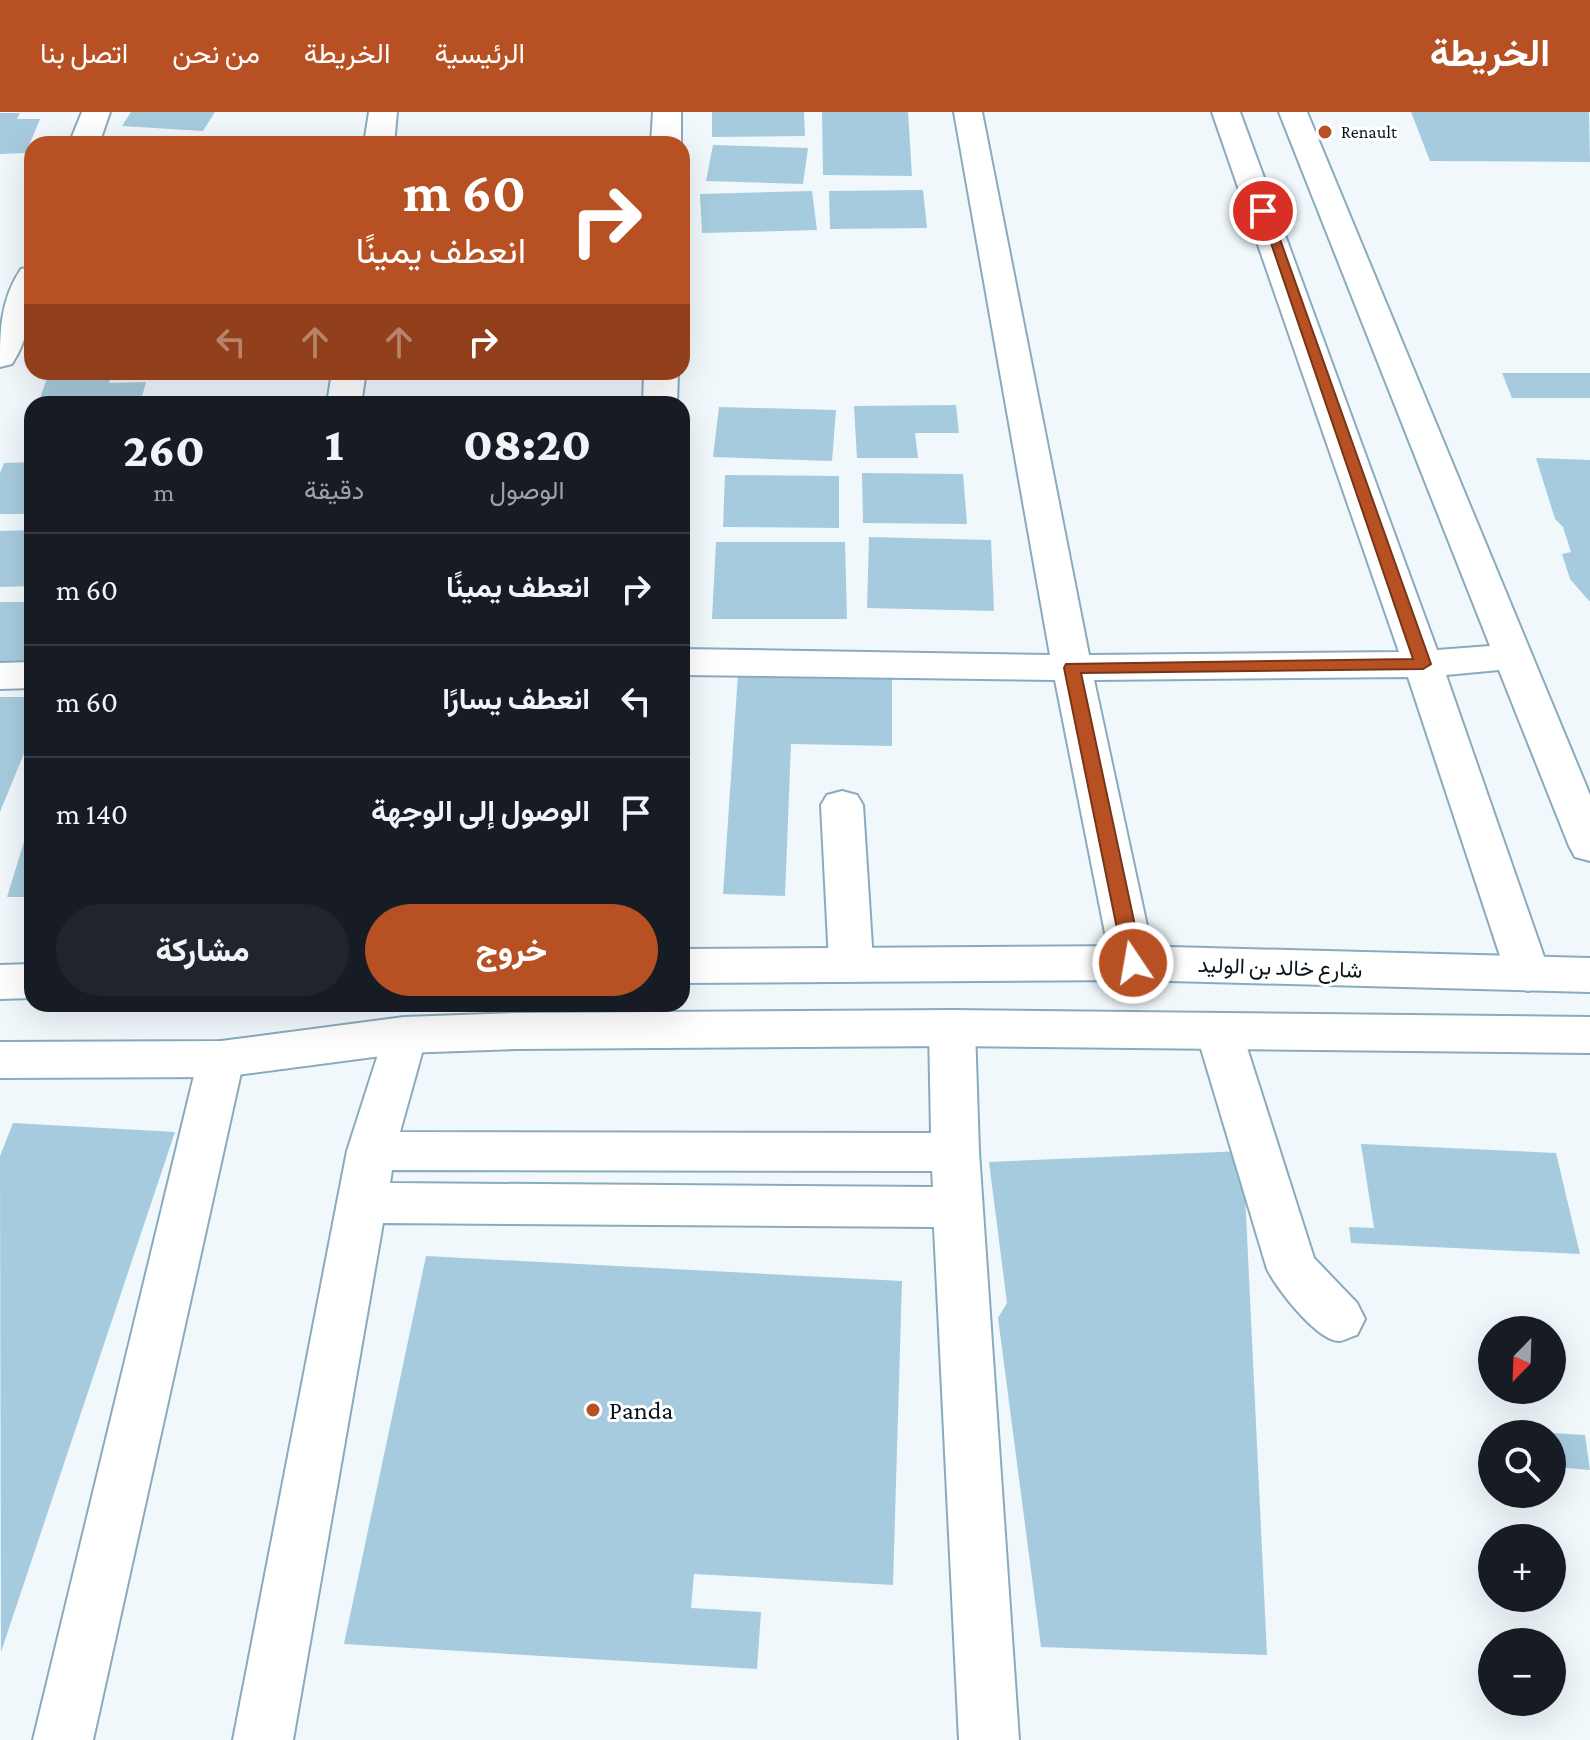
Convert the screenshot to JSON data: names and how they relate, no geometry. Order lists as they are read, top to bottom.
{
  "streets": {
    "street": ["شارع خالد بن الوليد"]
  },
  "places": ["Renault", "Panda"],
  "north": "bottom left",
  "page": {
    "header": "الخريطة",
    "nav": [
      "الرئيسية",
      "الخريطة",
      "من نحن",
      "اتصل بنا"
    ],
    "turn": ["60 m", "انعطف يمينًا"],
    "eta": [
      "08:20",
      "الوصول",
      "1",
      "دقيقة",
      "260",
      "m"
    ],
    "list": [
      {
        "name": "انعطف يمينًا",
        "value": "60 m"
      },
      {
        "name": "انعطف يسارًا",
        "value": "60 m"
      },
      {
        "name": "الوصول إلى الوجهة",
        "value": "140 m"
      }
    ],
    "buttons": ["خروج", "مشاركة"],
    "map_buttons": ["+", "−"]
  }
}
